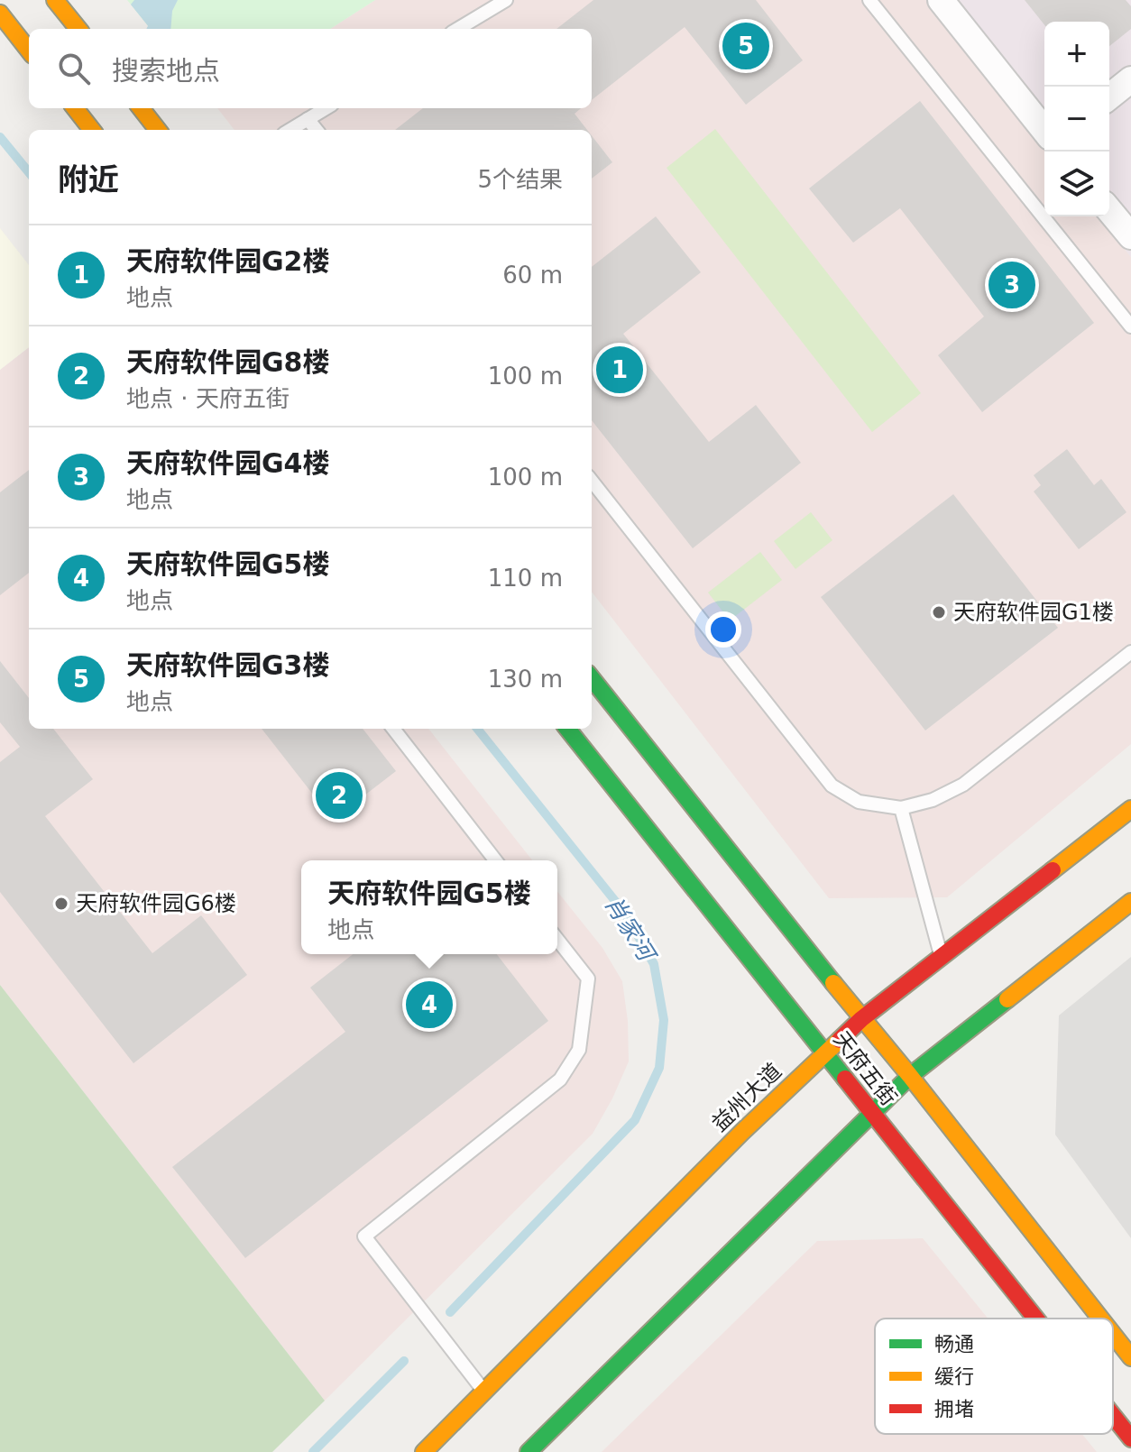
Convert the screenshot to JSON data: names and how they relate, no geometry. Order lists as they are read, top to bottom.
{
  "streets": {
    "street": ["天府五街", "益州大道"]
  },
  "crossings": [
    ["天府五街", "益州大道"]
  ],
  "water": ["肖家河"],
  "places": ["天府软件园G1楼", "天府软件园G6楼"],
  "legend": ["畅通", "缓行", "拥堵"],
  "page": {
    "pins": [
      "5",
      "3",
      "1",
      "2",
      "4"
    ],
    "map_buttons": ["+", "−"],
    "search": "搜索地点",
    "heading": ["附近", "5个结果"],
    "list": [
      {
        "mark": "1",
        "name": "天府软件园G2楼",
        "note": "地点",
        "value": "60 m"
      },
      {
        "mark": "2",
        "name": "天府软件园G8楼",
        "note": "地点 · 天府五街",
        "value": "100 m"
      },
      {
        "mark": "3",
        "name": "天府软件园G4楼",
        "note": "地点",
        "value": "100 m"
      },
      {
        "mark": "4",
        "name": "天府软件园G5楼",
        "note": "地点",
        "value": "110 m"
      },
      {
        "mark": "5",
        "name": "天府软件园G3楼",
        "note": "地点",
        "value": "130 m"
      }
    ],
    "popup": ["天府软件园G5楼", "地点"]
  }
}
